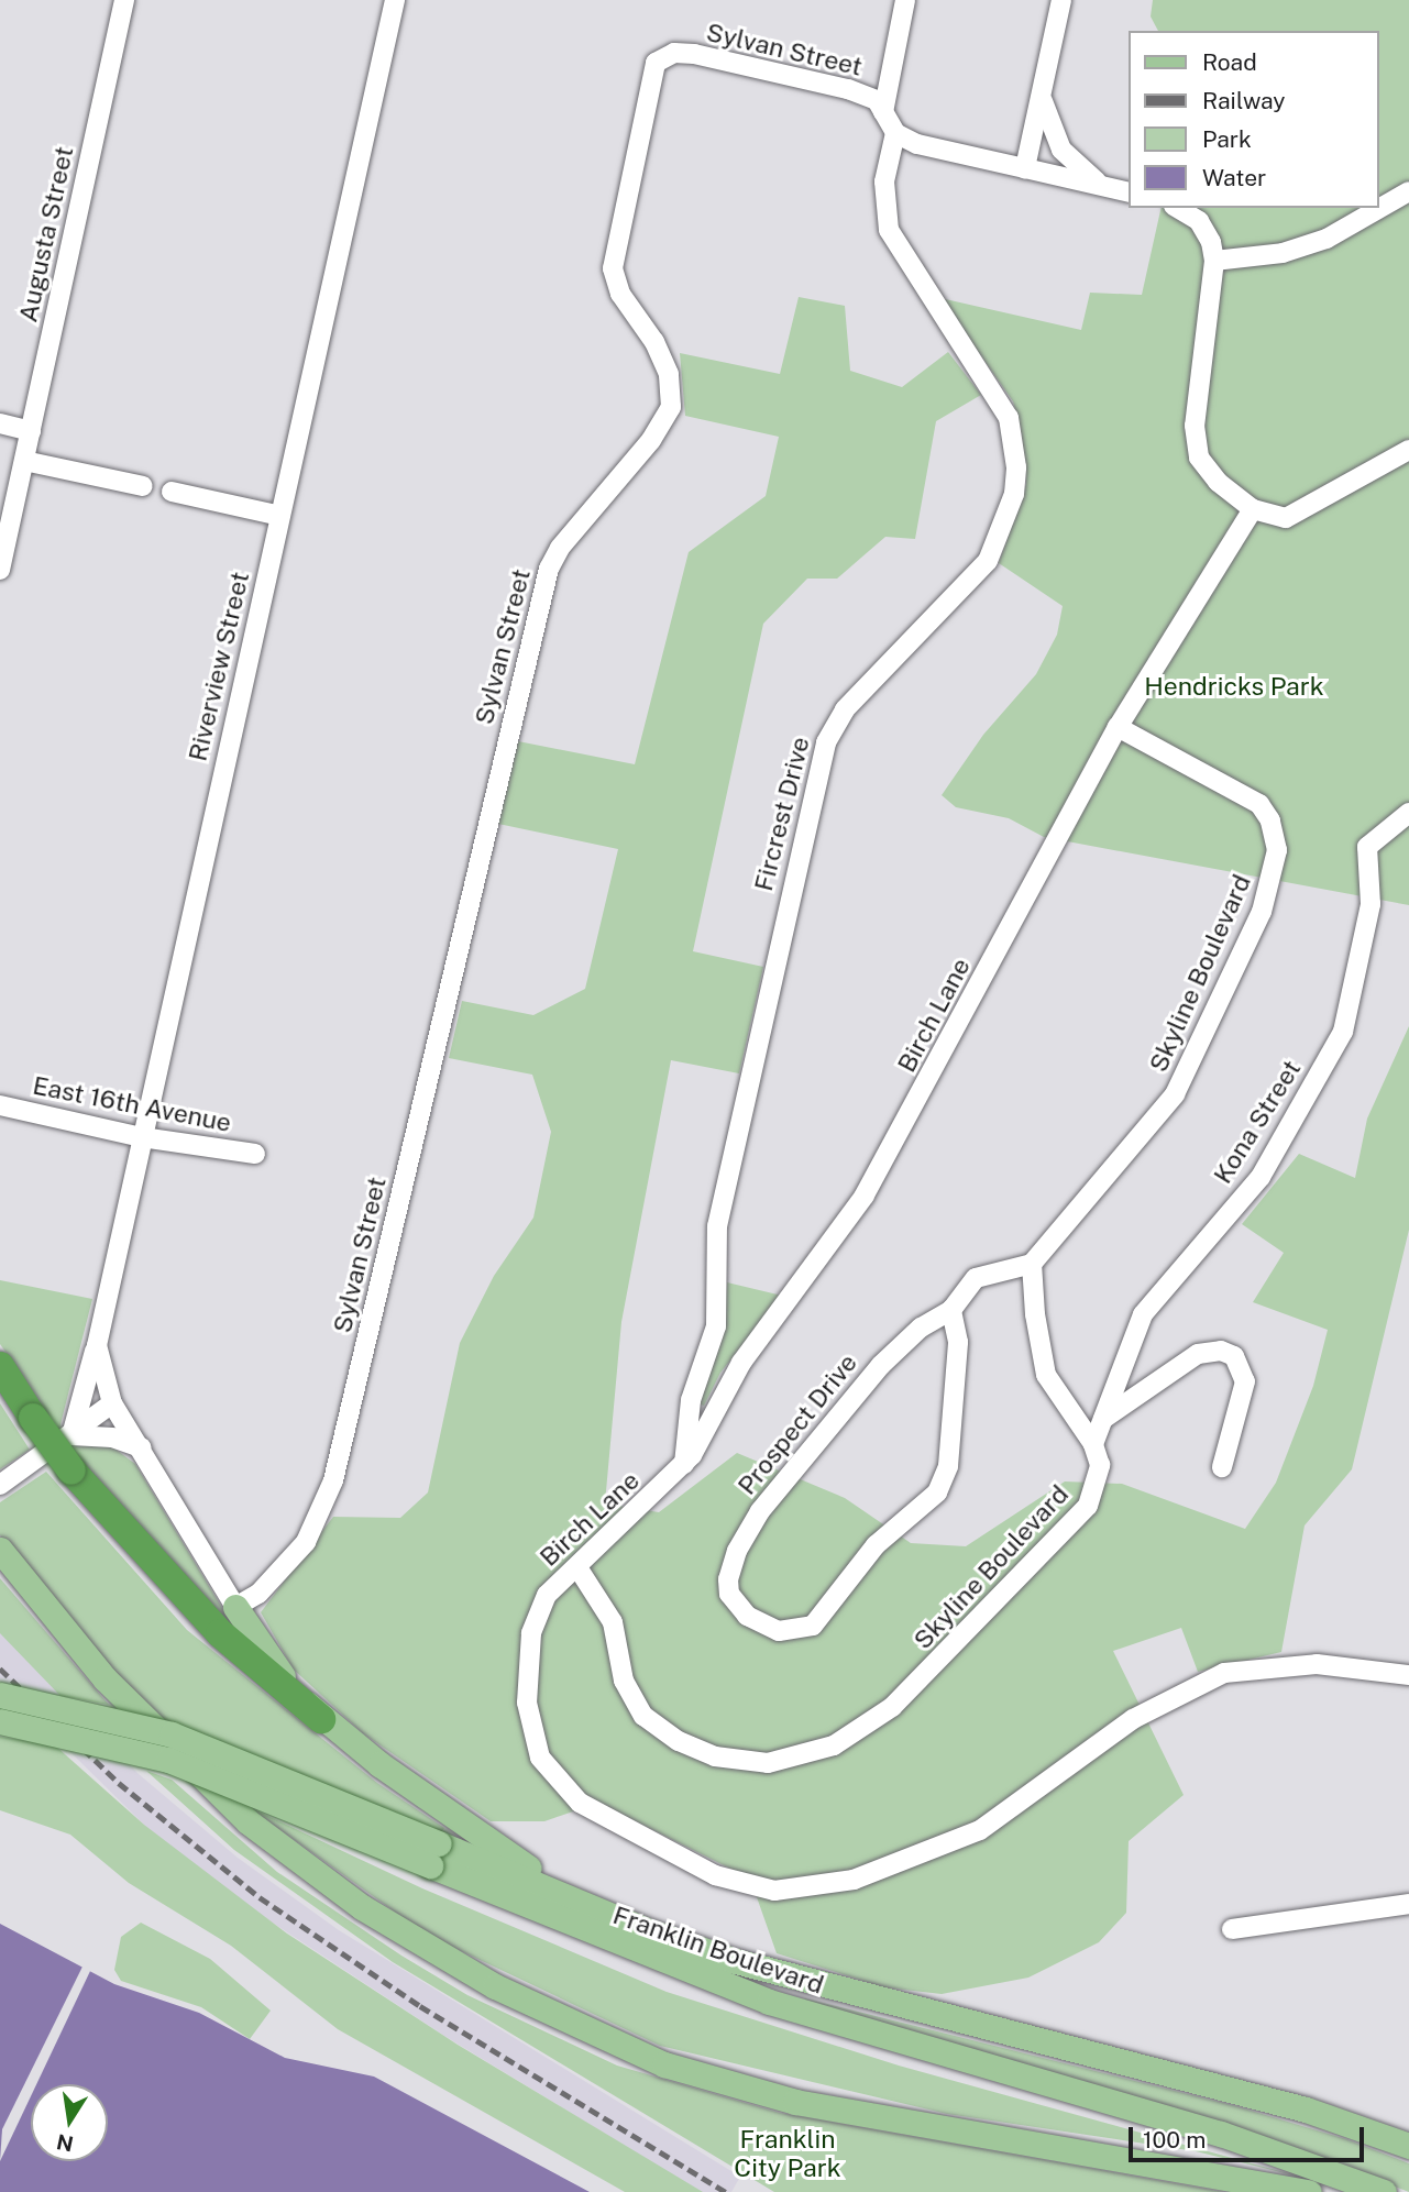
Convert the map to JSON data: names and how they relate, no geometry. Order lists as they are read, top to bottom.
{
  "streets": {
    "main road": ["Franklin Boulevard"],
    "street": [
      "Sylvan Street",
      "Augusta Street",
      "Riverview Street",
      "Fircrest Drive",
      "Skyline Boulevard",
      "Birch Lane",
      "East 16th Avenue",
      "Kona Street",
      "Prospect Drive"
    ]
  },
  "crossings": [
    ["Sylvan Street", "Riverview Street"],
    ["Sylvan Street", "Fircrest Drive"],
    ["Riverview Street", "East 16th Avenue"],
    ["Fircrest Drive", "Birch Lane"],
    ["Skyline Boulevard", "Birch Lane"],
    ["Skyline Boulevard", "Kona Street"],
    ["Skyline Boulevard", "Prospect Drive"]
  ],
  "parks": ["Hendricks Park", "Franklin City Park"],
  "legend": [
    "Road",
    "Railway",
    "Park",
    "Water"
  ],
  "scale_bar": "100 m",
  "north": "bottom"
}
